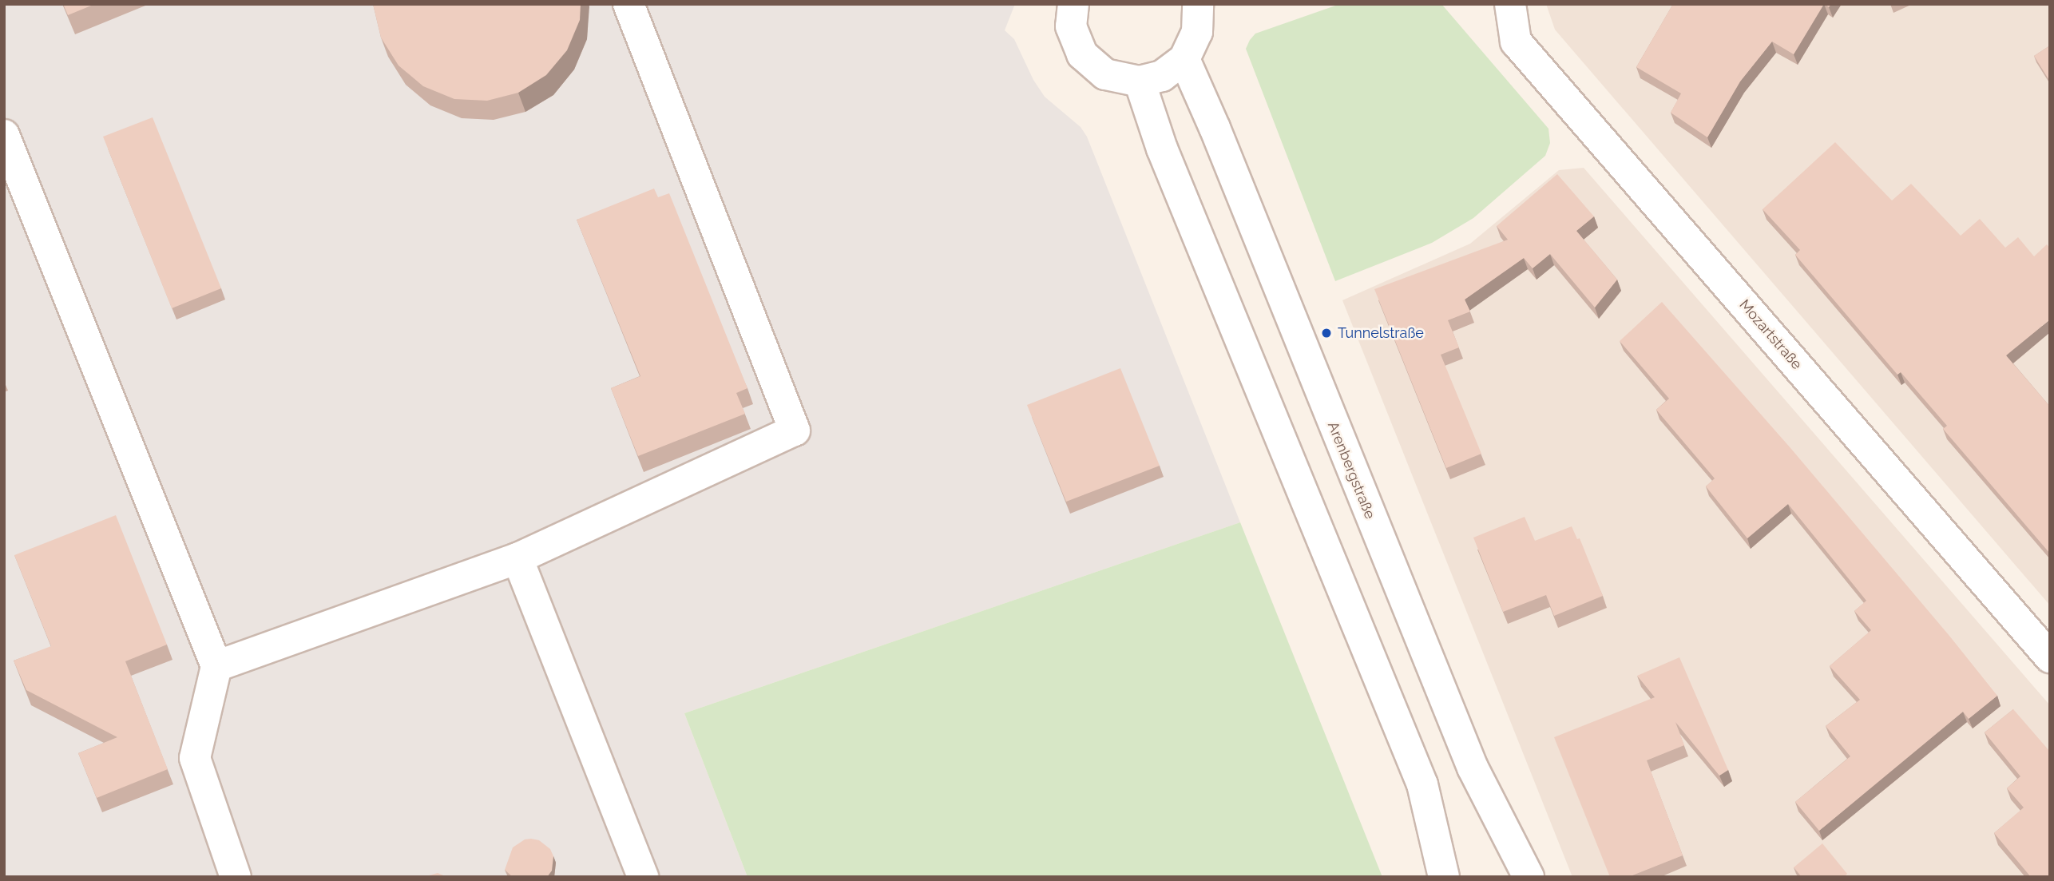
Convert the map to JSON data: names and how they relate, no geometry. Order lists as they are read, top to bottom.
{
  "streets": {
    "street": ["Mozartstraße", "Arenbergstraße"]
  },
  "places": ["Tunnelstraße"]
}
